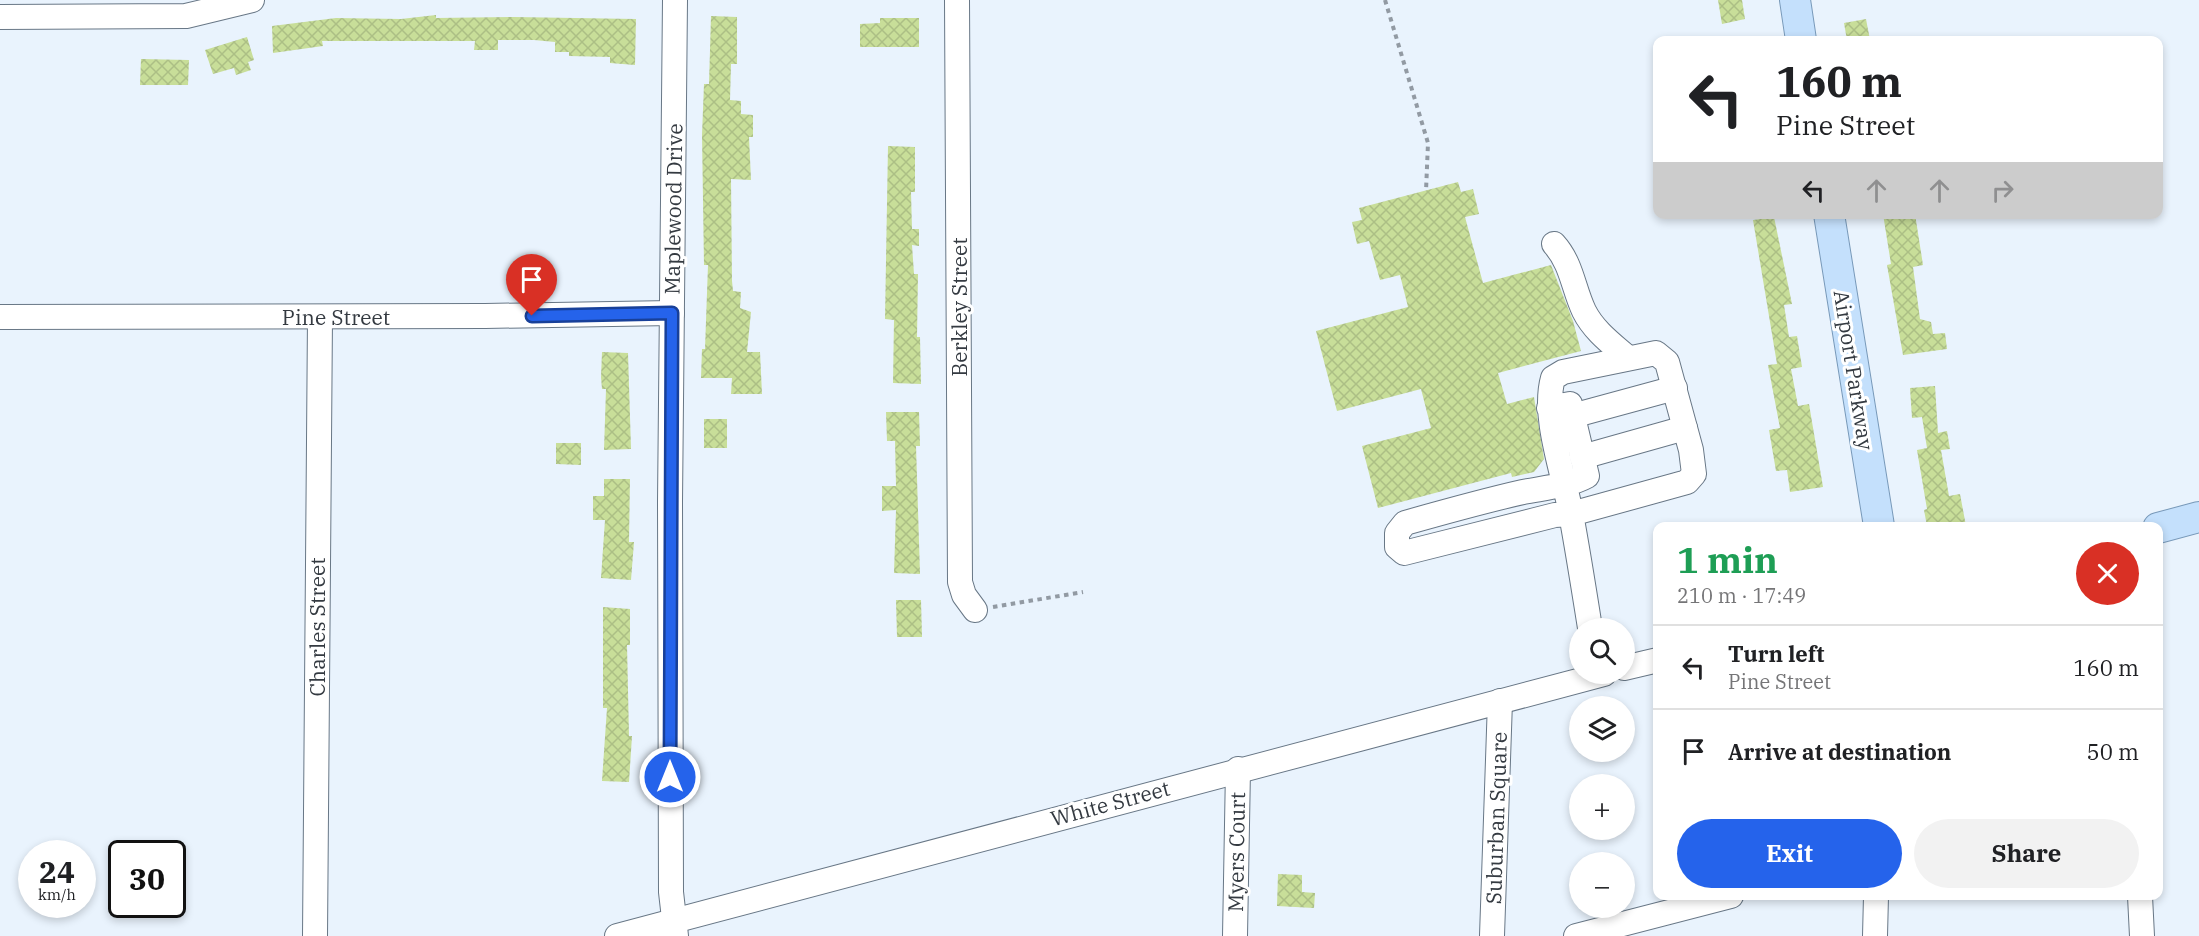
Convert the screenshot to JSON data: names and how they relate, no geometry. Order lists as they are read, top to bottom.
{
  "streets": {
    "main road": ["Airport Parkway"],
    "street": [
      "Maplewood Drive",
      "Berkley Street",
      "Pine Street",
      "Charles Street",
      "White Street",
      "Suburban Square",
      "Myers Court"
    ]
  },
  "crossings": [
    ["Maplewood Drive", "Pine Street"],
    ["Maplewood Drive", "White Street"],
    ["Pine Street", "Charles Street"],
    ["White Street", "Suburban Square"],
    ["White Street", "Myers Court"]
  ],
  "page": {
    "turn": ["160 m", "Pine Street"],
    "heading": ["1 min", "210 m · 17:49"],
    "map_buttons": ["+", "−"],
    "list": [
      {
        "name": "Turn left",
        "note": "Pine Street",
        "value": "160 m"
      },
      {
        "name": "Arrive at destination",
        "value": "50 m"
      }
    ],
    "buttons": ["Exit", "Share"],
    "speed": "24 km/h",
    "limit": "30"
  }
}
